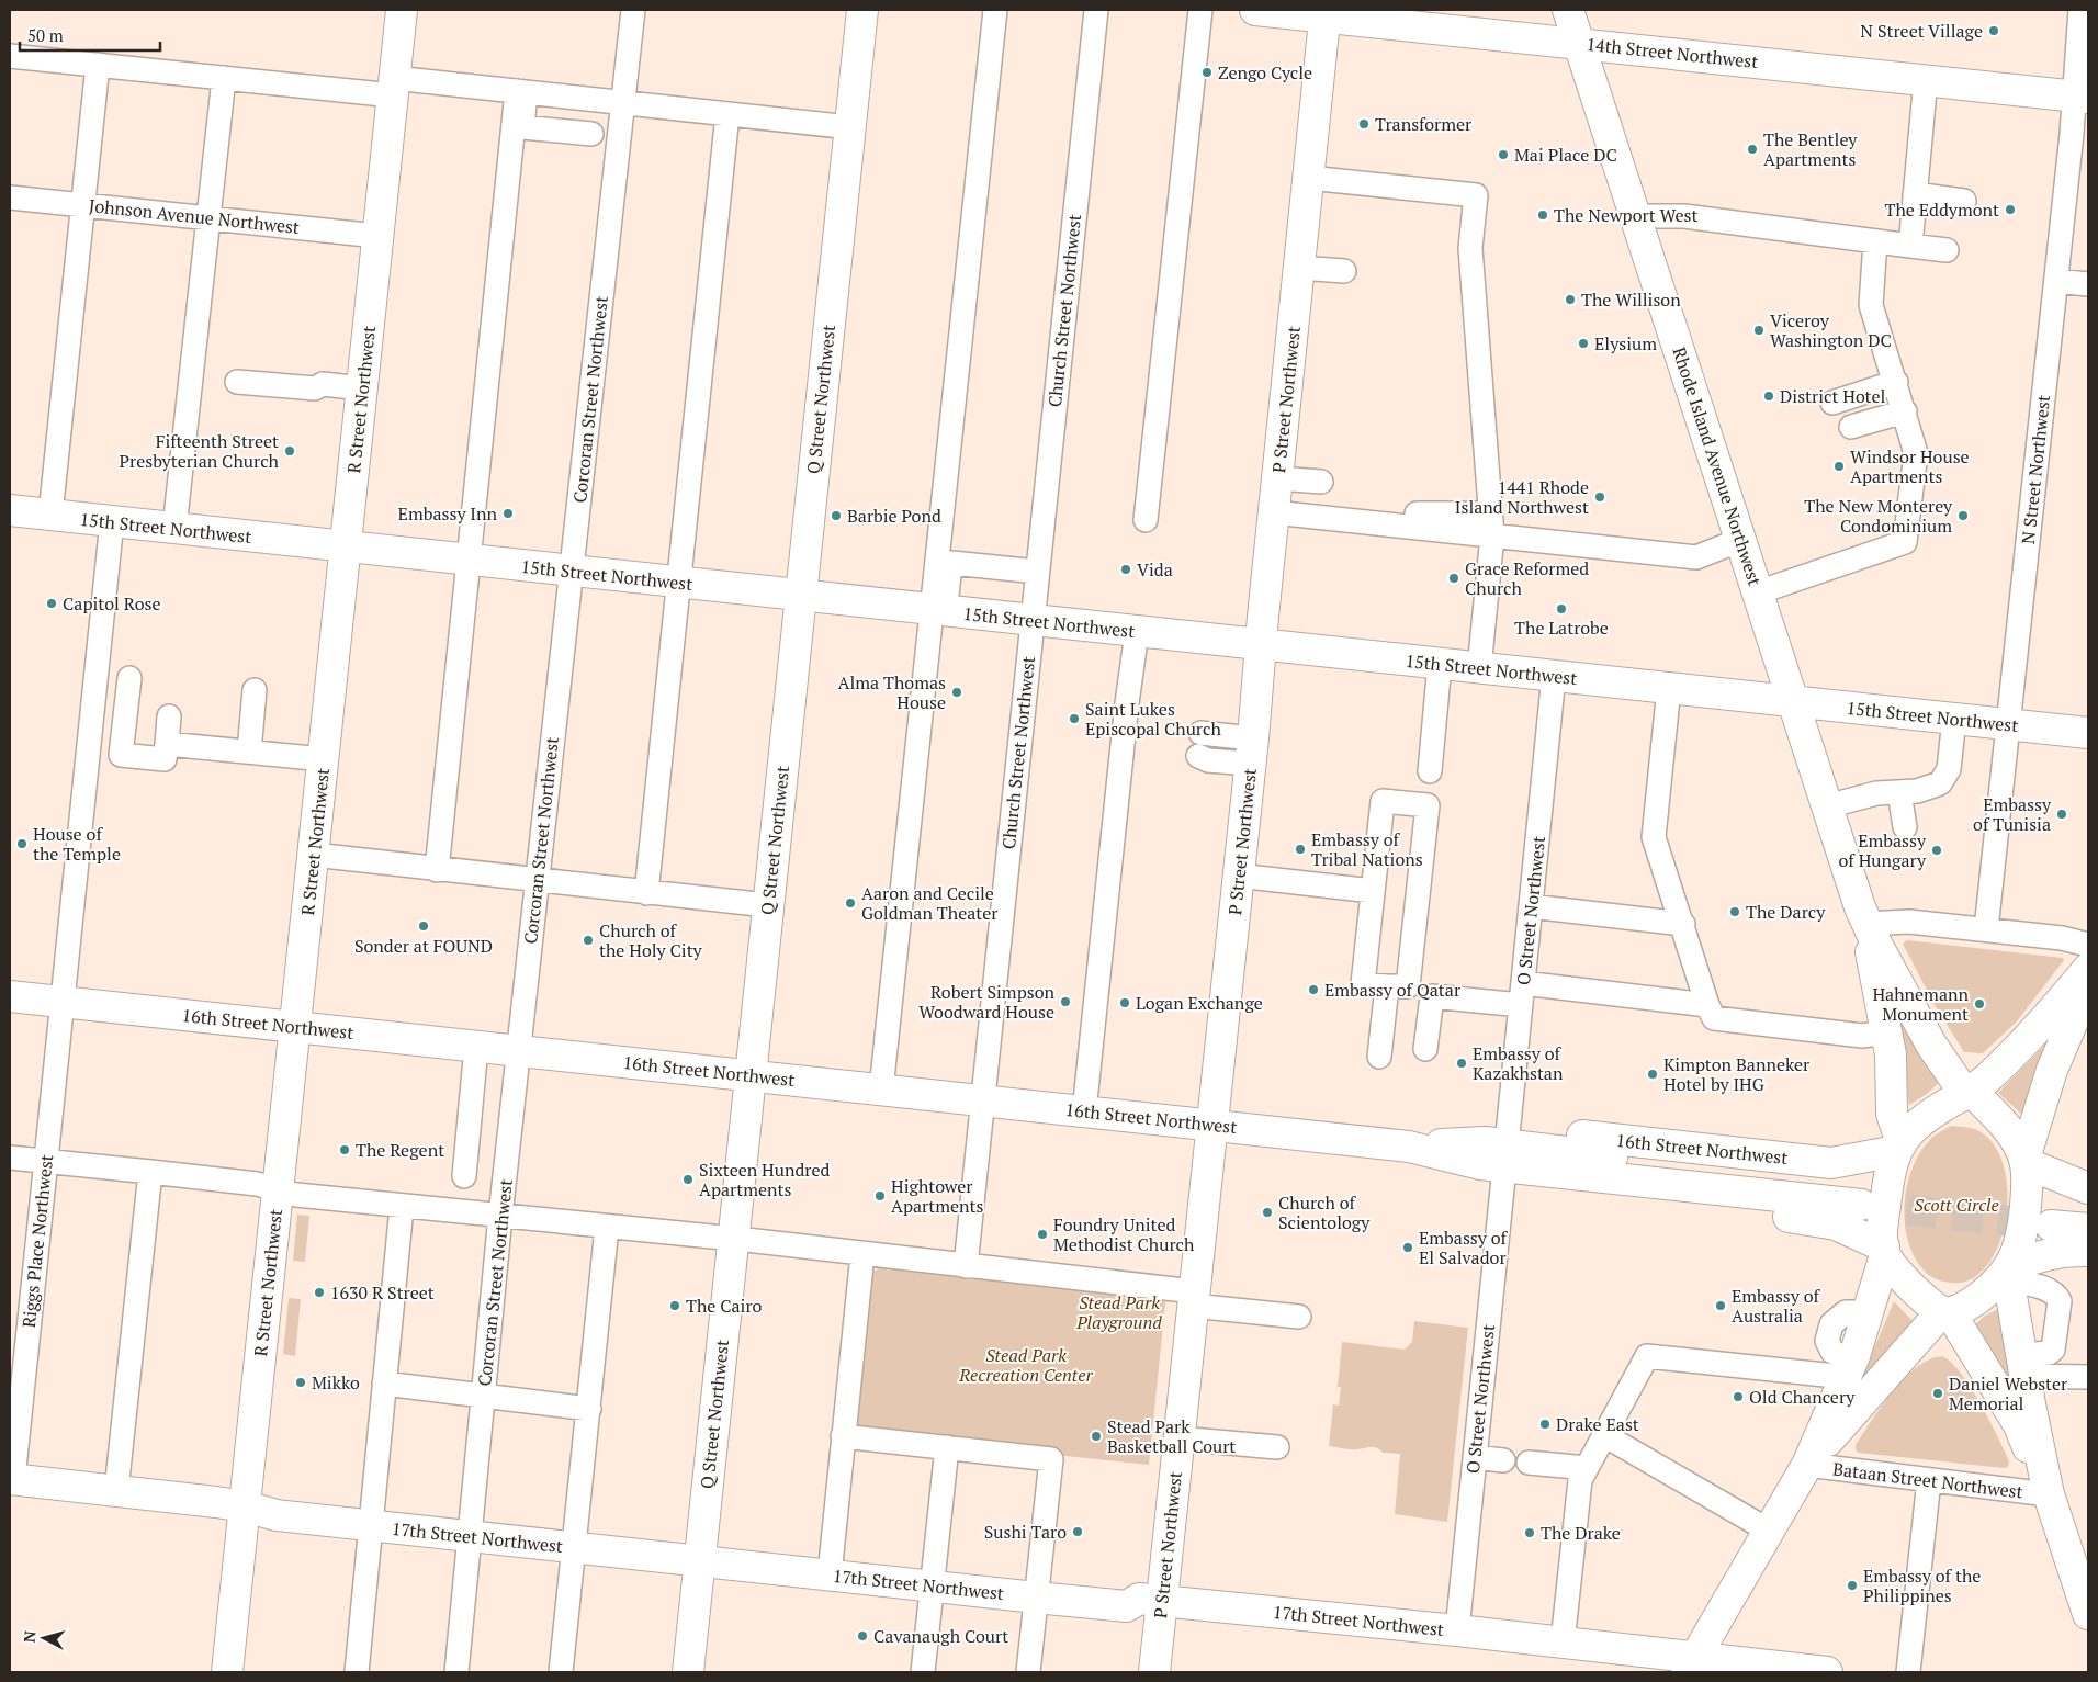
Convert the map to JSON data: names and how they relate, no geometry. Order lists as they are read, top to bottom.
{
  "streets": {
    "main road": [
      "14th Street Northwest",
      "R Street Northwest",
      "Q Street Northwest",
      "P Street Northwest",
      "Rhode Island Avenue Northwest",
      "15th Street Northwest",
      "16th Street Northwest",
      "17th Street Northwest"
    ],
    "street": [
      "Johnson Avenue Northwest",
      "Church Street Northwest",
      "Corcoran Street Northwest",
      "N Street Northwest",
      "O Street Northwest",
      "Riggs Place Northwest",
      "Bataan Street Northwest"
    ]
  },
  "crossings": [
    ["14th Street Northwest", "P Street Northwest"],
    ["14th Street Northwest", "Rhode Island Avenue Northwest"],
    ["14th Street Northwest", "N Street Northwest"],
    ["Johnson Avenue Northwest", "R Street Northwest"],
    ["Church Street Northwest", "15th Street Northwest"],
    ["Church Street Northwest", "16th Street Northwest"],
    ["R Street Northwest", "15th Street Northwest"],
    ["R Street Northwest", "16th Street Northwest"],
    ["R Street Northwest", "17th Street Northwest"],
    ["Corcoran Street Northwest", "15th Street Northwest"],
    ["Corcoran Street Northwest", "16th Street Northwest"],
    ["Corcoran Street Northwest", "17th Street Northwest"],
    ["Q Street Northwest", "15th Street Northwest"],
    ["Q Street Northwest", "16th Street Northwest"],
    ["Q Street Northwest", "17th Street Northwest"],
    ["P Street Northwest", "15th Street Northwest"],
    ["P Street Northwest", "16th Street Northwest"],
    ["P Street Northwest", "17th Street Northwest"],
    ["Rhode Island Avenue Northwest", "15th Street Northwest"],
    ["Rhode Island Avenue Northwest", "16th Street Northwest"],
    ["N Street Northwest", "15th Street Northwest"],
    ["15th Street Northwest", "O Street Northwest"],
    ["15th Street Northwest", "Riggs Place Northwest"],
    ["O Street Northwest", "16th Street Northwest"],
    ["O Street Northwest", "17th Street Northwest"],
    ["16th Street Northwest", "Riggs Place Northwest"],
    ["Riggs Place Northwest", "17th Street Northwest"]
  ],
  "parks": ["Scott Circle", "Stead Park Playground", "Stead Park Recreation Center"],
  "places": [
    "N Street Village",
    "Zengo Cycle",
    "Transformer",
    "The Bentley Apartments",
    "Mai Place DC",
    "The Eddymont",
    "The Newport West",
    "The Willison",
    "Viceroy Washington DC",
    "Elysium",
    "District Hotel",
    "Fifteenth Street Presbyterian Church",
    "Windsor House Apartments",
    "1441 Rhode Island Northwest",
    "Embassy Inn",
    "Barbie Pond",
    "The New Monterey Condominium",
    "Vida",
    "Grace Reformed Church",
    "Capitol Rose",
    "The Latrobe",
    "Alma Thomas House",
    "Saint Lukes Episcopal Church",
    "Embassy of Tunisia",
    "House of the Temple",
    "Embassy of Tribal Nations",
    "Embassy of Hungary",
    "Aaron and Cecile Goldman Theater",
    "The Darcy",
    "Sonder at FOUND",
    "Church of the Holy City",
    "Embassy of Qatar",
    "Robert Simpson Woodward House",
    "Logan Exchange",
    "Hahnemann Monument",
    "Embassy of Kazakhstan",
    "Kimpton Banneker Hotel by IHG",
    "The Regent",
    "Sixteen Hundred Apartments",
    "Hightower Apartments",
    "Church of Scientology",
    "Foundry United Methodist Church",
    "Embassy of El Salvador",
    "1630 R Street",
    "The Cairo",
    "Embassy of Australia",
    "Mikko",
    "Daniel Webster Memorial",
    "Old Chancery",
    "Drake East",
    "Stead Park Basketball Court",
    "Sushi Taro",
    "The Drake",
    "Embassy of the Philippines",
    "Cavanaugh Court"
  ],
  "scale_bar": "50 m",
  "north": "left"
}
